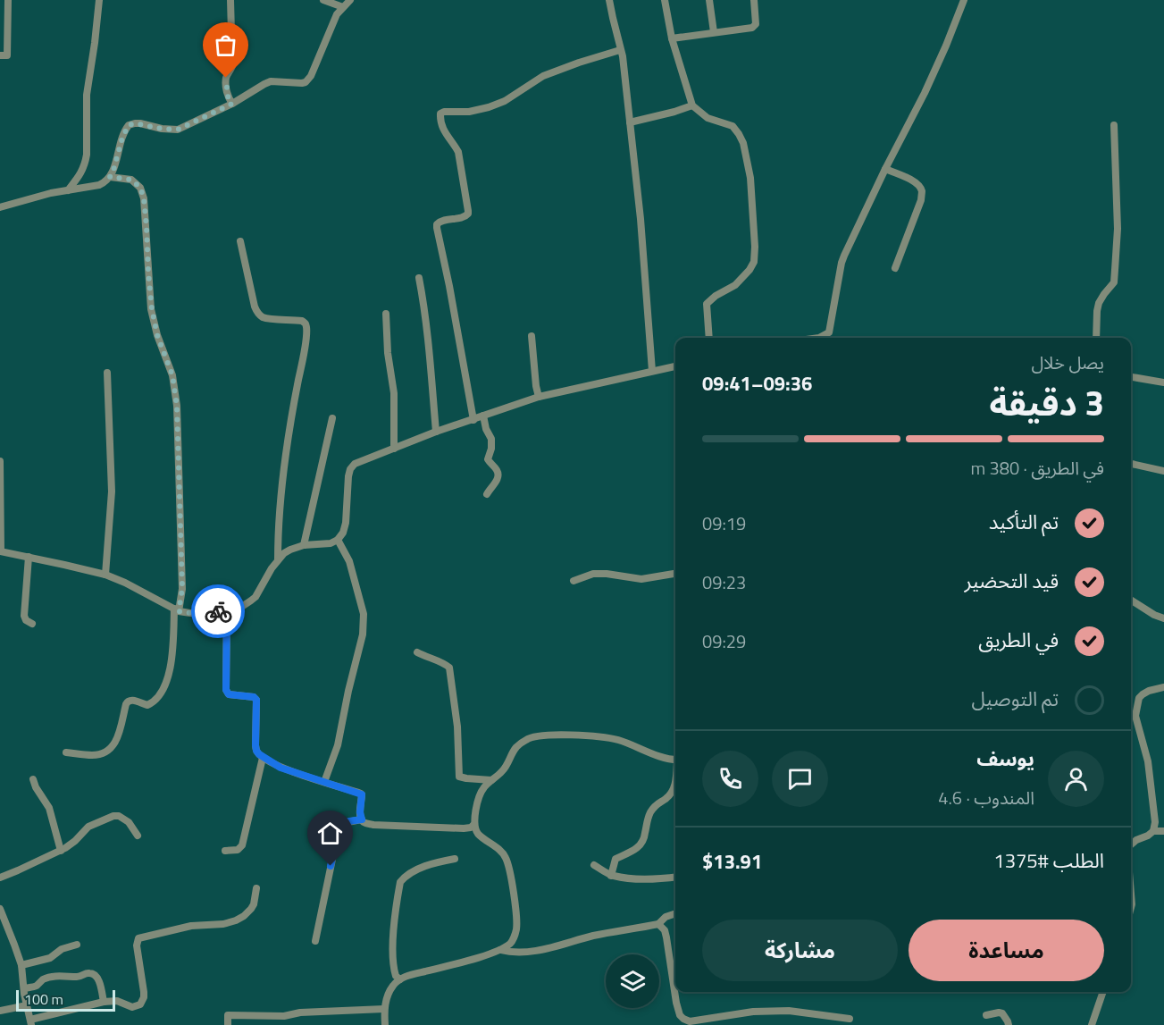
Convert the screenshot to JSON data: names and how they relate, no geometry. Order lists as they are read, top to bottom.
{
  "scale_bar": "100 m",
  "page": {
    "heading": ["3 دقيقة", "يصل خلال", "09:36–09:41"],
    "panel": [
      "يوسف",
      "المندوب · 4.6",
      "الطلب #1375",
      "$13.91"
    ],
    "bar": "في الطريق · 380 m",
    "list": [
      ["تم التأكيد", "09:19"],
      ["قيد التحضير", "09:23"],
      ["في الطريق", "09:29"],
      "تم التوصيل"
    ],
    "buttons": ["مساعدة", "مشاركة"],
    "scale": "100 m"
  }
}
